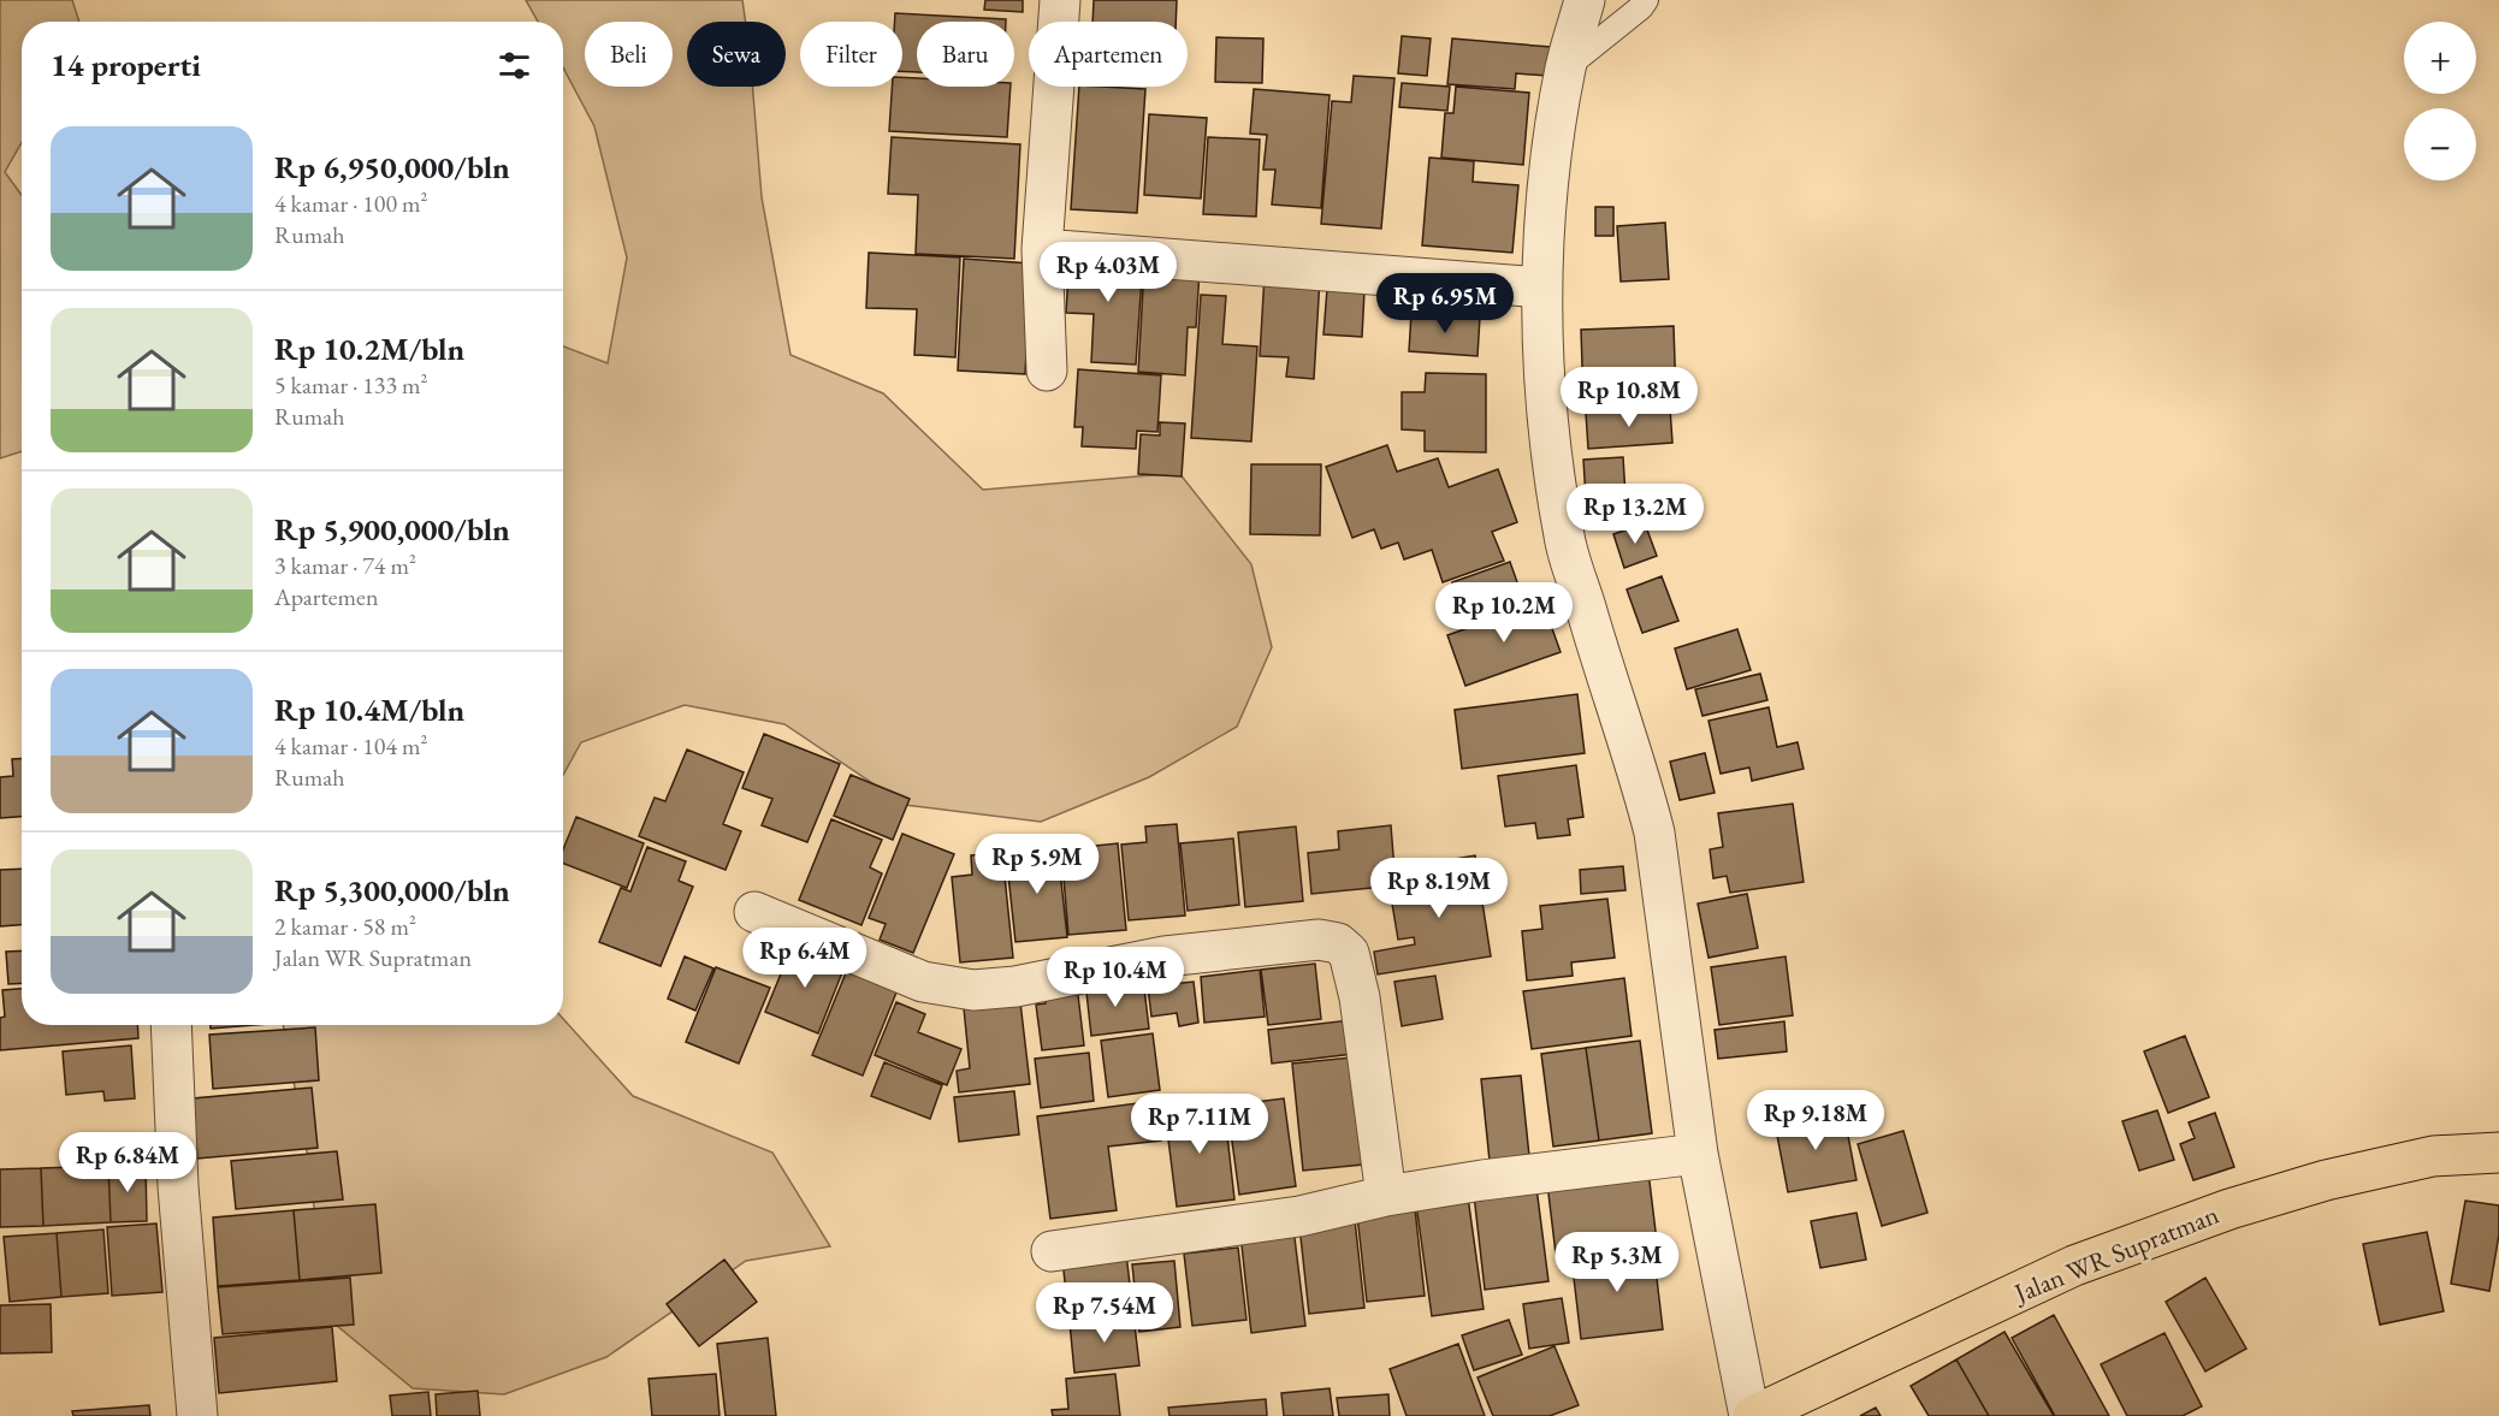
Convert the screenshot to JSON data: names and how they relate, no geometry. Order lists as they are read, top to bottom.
{
  "streets": {
    "highway": ["Jalan WR Supratman"]
  },
  "page": {
    "map_buttons": ["+", "−"],
    "chip": [
      "Beli",
      "Sewa",
      "Filter",
      "Baru",
      "Apartemen"
    ],
    "heading": "14 properti",
    "list": [
      {
        "name": "Rp 6,950,000/bln",
        "note": "4 kamar · 100 m² · Rumah"
      },
      {
        "name": "Rp 10.2M/bln",
        "note": "5 kamar · 133 m² · Rumah"
      },
      {
        "name": "Rp 5,900,000/bln",
        "note": "3 kamar · 74 m² · Apartemen"
      },
      {
        "name": "Rp 10.4M/bln",
        "note": "4 kamar · 104 m² · Rumah"
      },
      {
        "name": "Rp 5,300,000/bln",
        "note": "2 kamar · 58 m² · Jalan WR Supratman"
      }
    ],
    "price": [
      "Rp 4.03M",
      "Rp 6.95M",
      "Rp 10.8M",
      "Rp 13.2M",
      "Rp 10.2M",
      "Rp 5.9M",
      "Rp 8.19M",
      "Rp 6.4M",
      "Rp 10.4M",
      "Rp 9.18M",
      "Rp 7.11M",
      "Rp 6.84M",
      "Rp 5.3M",
      "Rp 7.54M"
    ]
  }
}
